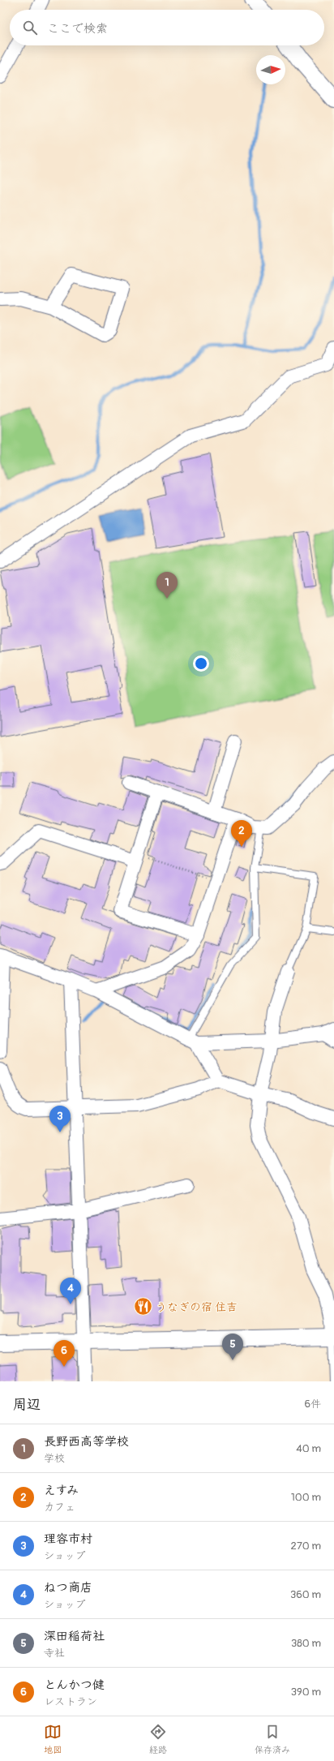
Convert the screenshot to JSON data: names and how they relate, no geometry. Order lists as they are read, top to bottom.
{
  "places": {
    "restaurant": ["うなぎの宿 住吉"]
  },
  "north": "right",
  "page": {
    "search": "ここで検索",
    "pins": [
      "1",
      "2",
      "3",
      "4",
      "5",
      "6"
    ],
    "heading": ["周辺", "6件"],
    "list": [
      {
        "mark": "1",
        "name": "長野西高等学校",
        "note": "学校",
        "value": "40 m"
      },
      {
        "mark": "2",
        "name": "えすみ",
        "note": "カフェ",
        "value": "100 m"
      },
      {
        "mark": "3",
        "name": "理容市村",
        "note": "ショップ",
        "value": "270 m"
      },
      {
        "mark": "4",
        "name": "ねつ商店",
        "note": "ショップ",
        "value": "360 m"
      },
      {
        "mark": "5",
        "name": "深田稲荷社",
        "note": "寺社",
        "value": "380 m"
      },
      {
        "mark": "6",
        "name": "とんかつ健",
        "note": "レストラン",
        "value": "390 m"
      }
    ],
    "nav": ["地図", "経路", "保存済み"]
  }
}
